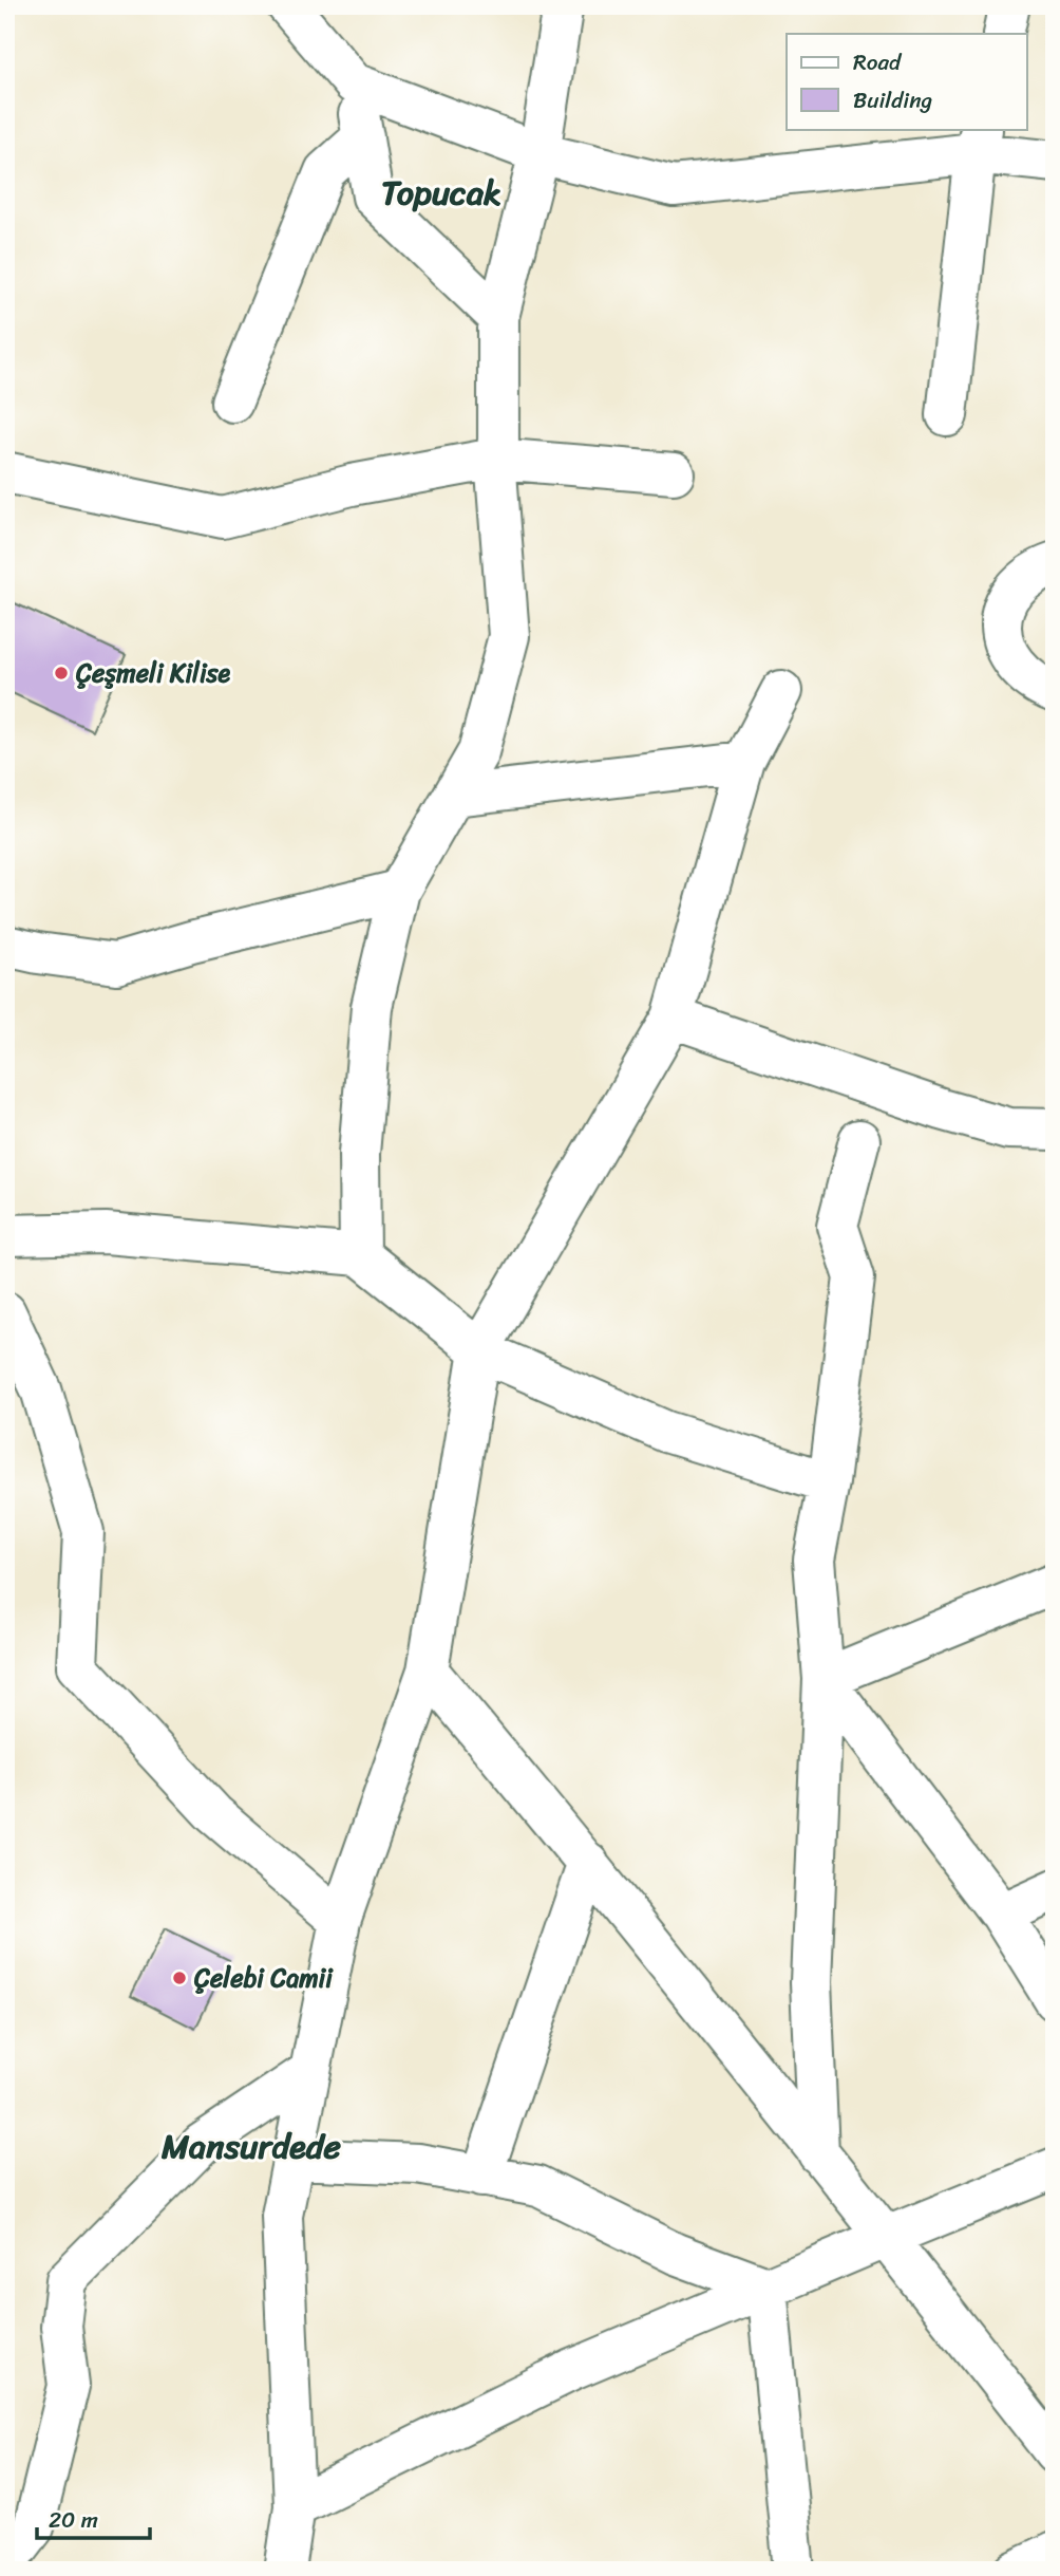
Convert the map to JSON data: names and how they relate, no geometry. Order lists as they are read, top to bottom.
{
  "districts": ["Topucak", "Mansurdede"],
  "places": ["Çeşmeli Kilise", "Çelebi Camii"],
  "legend": ["Road", "Building"],
  "scale_bar": "20 m"
}
